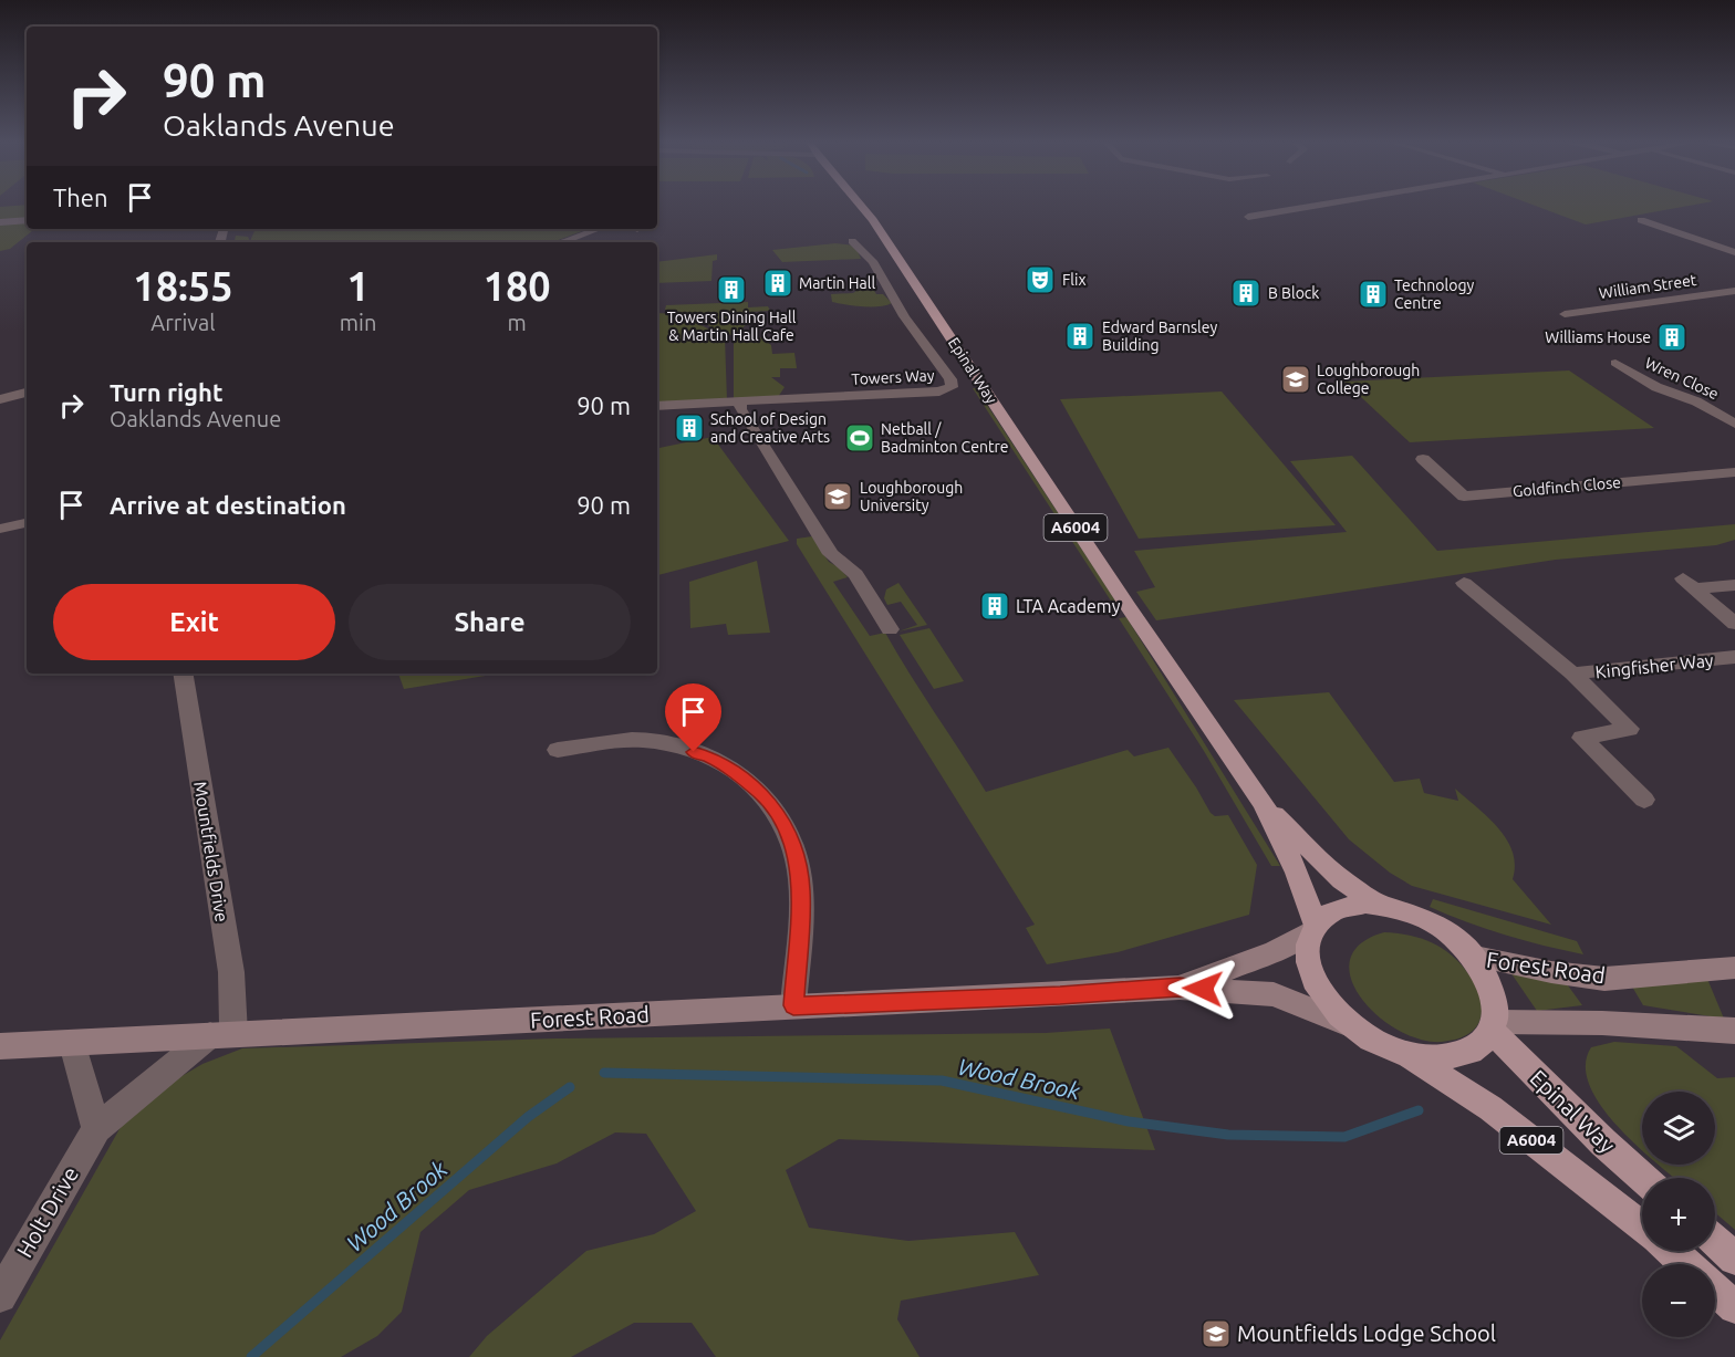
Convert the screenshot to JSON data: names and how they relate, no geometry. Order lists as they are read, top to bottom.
{
  "streets": {
    "main road": ["Epinal Way", "A6004"],
    "street": [
      "William Street",
      "Towers Way",
      "Wren Close",
      "Goldfinch Close",
      "Kingfisher Way",
      "Mountfields Drive",
      "Forest Road",
      "Holt Drive"
    ]
  },
  "crossings": [
    ["Epinal Way", "A6004"],
    ["Epinal Way", "Forest Road"],
    ["A6004", "Forest Road"],
    ["Mountfields Drive", "Forest Road"],
    ["Mountfields Drive", "Holt Drive"],
    ["Forest Road", "Holt Drive"]
  ],
  "water": ["Wood Brook"],
  "places": {
    "theatre": ["Flix"],
    "building": [
      "Martin Hall",
      "Towers Dining Hall & Martin Hall Cafe",
      "B Block",
      "Technology Centre",
      "Edward Barnsley Building",
      "Williams House",
      "School of Design and Creative Arts",
      "LTA Academy"
    ],
    "school or university": ["Loughborough College", "Loughborough University", "Mountfields Lodge School"],
    "sports": ["Netball / Badminton Centre"]
  },
  "page": {
    "turn": ["90 m", "Oaklands Avenue"],
    "then": "Then",
    "eta": [
      "18:55",
      "Arrival",
      "1",
      "min",
      "180",
      "m"
    ],
    "list": [
      {
        "name": "Turn right",
        "note": "Oaklands Avenue",
        "value": "90 m"
      },
      {
        "name": "Arrive at destination",
        "value": "90 m"
      }
    ],
    "buttons": ["Exit", "Share"],
    "map_buttons": ["+", "−"]
  }
}
